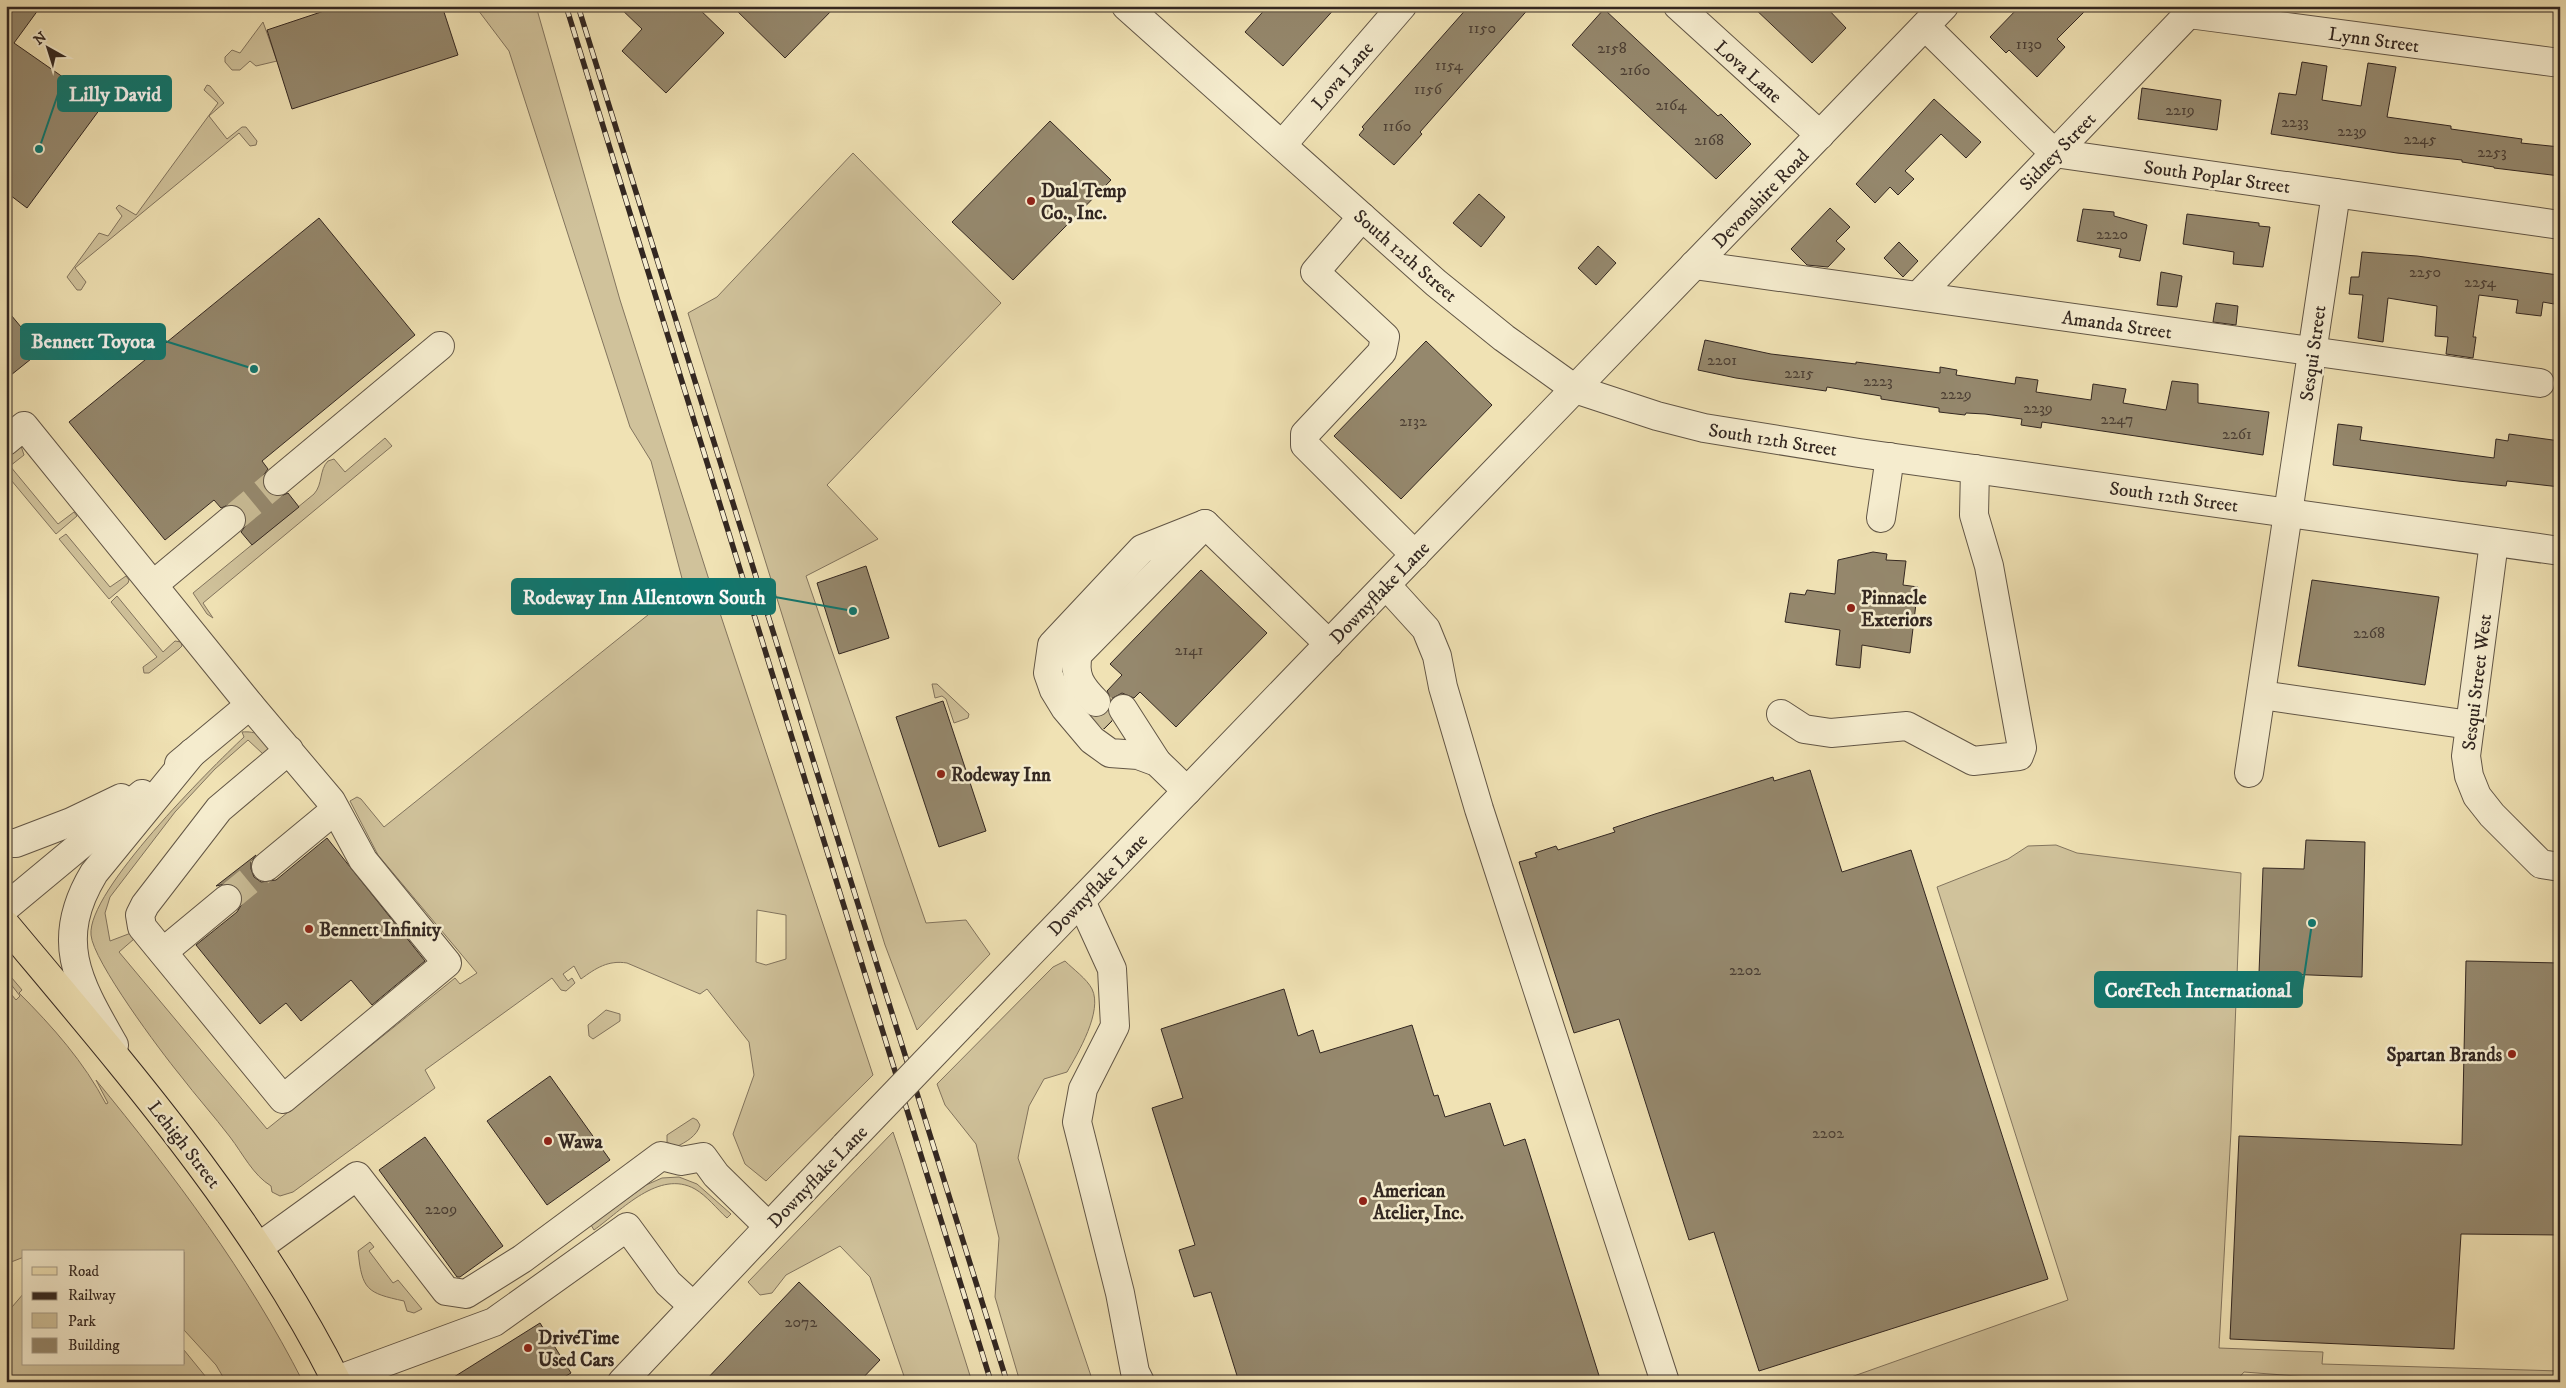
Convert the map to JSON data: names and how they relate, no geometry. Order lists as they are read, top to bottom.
{
  "streets": {
    "main road": ["Lehigh Street"],
    "street": [
      "Lynn Street",
      "Lova Lane",
      "Sidney Street",
      "South Poplar Street",
      "Devonshire Road",
      "South 12th Street",
      "Amanda Street",
      "Sesqui Street",
      "Downyflake Lane",
      "Sesqui Street West"
    ]
  },
  "crossings": [
    ["Lynn Street", "Sidney Street"],
    ["Lova Lane", "Devonshire Road"],
    ["Lova Lane", "South 12th Street"],
    ["Sidney Street", "South Poplar Street"],
    ["Sidney Street", "Amanda Street"],
    ["South Poplar Street", "Sesqui Street"],
    ["Devonshire Road", "South 12th Street"],
    ["Devonshire Road", "Amanda Street"],
    ["Devonshire Road", "Downyflake Lane"],
    ["South 12th Street", "Sesqui Street"],
    ["South 12th Street", "Downyflake Lane"],
    ["South 12th Street", "Sesqui Street West"],
    ["Amanda Street", "Sesqui Street"]
  ],
  "places": [
    "Lilly David",
    "Dual Temp Co., Inc.",
    "Bennett Toyota",
    "Pinnacle Exteriors",
    "Rodeway Inn Allentown South",
    "Rodeway Inn",
    "CoreTech International",
    "Bennett Infinity",
    "Spartan Brands",
    "Wawa",
    "American Atelier, Inc.",
    "DriveTime Used Cars"
  ],
  "house_numbers": [
    "1150",
    "1130",
    "2158",
    "1154",
    "2160",
    "1156",
    "2164",
    "2219",
    "2233",
    "1160",
    "2239",
    "2245",
    "2168",
    "2253",
    "2220",
    "2250",
    "2254",
    "2201",
    "2215",
    "2223",
    "2229",
    "2239",
    "2247",
    "2132",
    "2261",
    "2268",
    "2141",
    "2202",
    "2202",
    "2209",
    "2072"
  ],
  "legend": [
    "Road",
    "Railway",
    "Park",
    "Building"
  ],
  "north": "top left"
}
